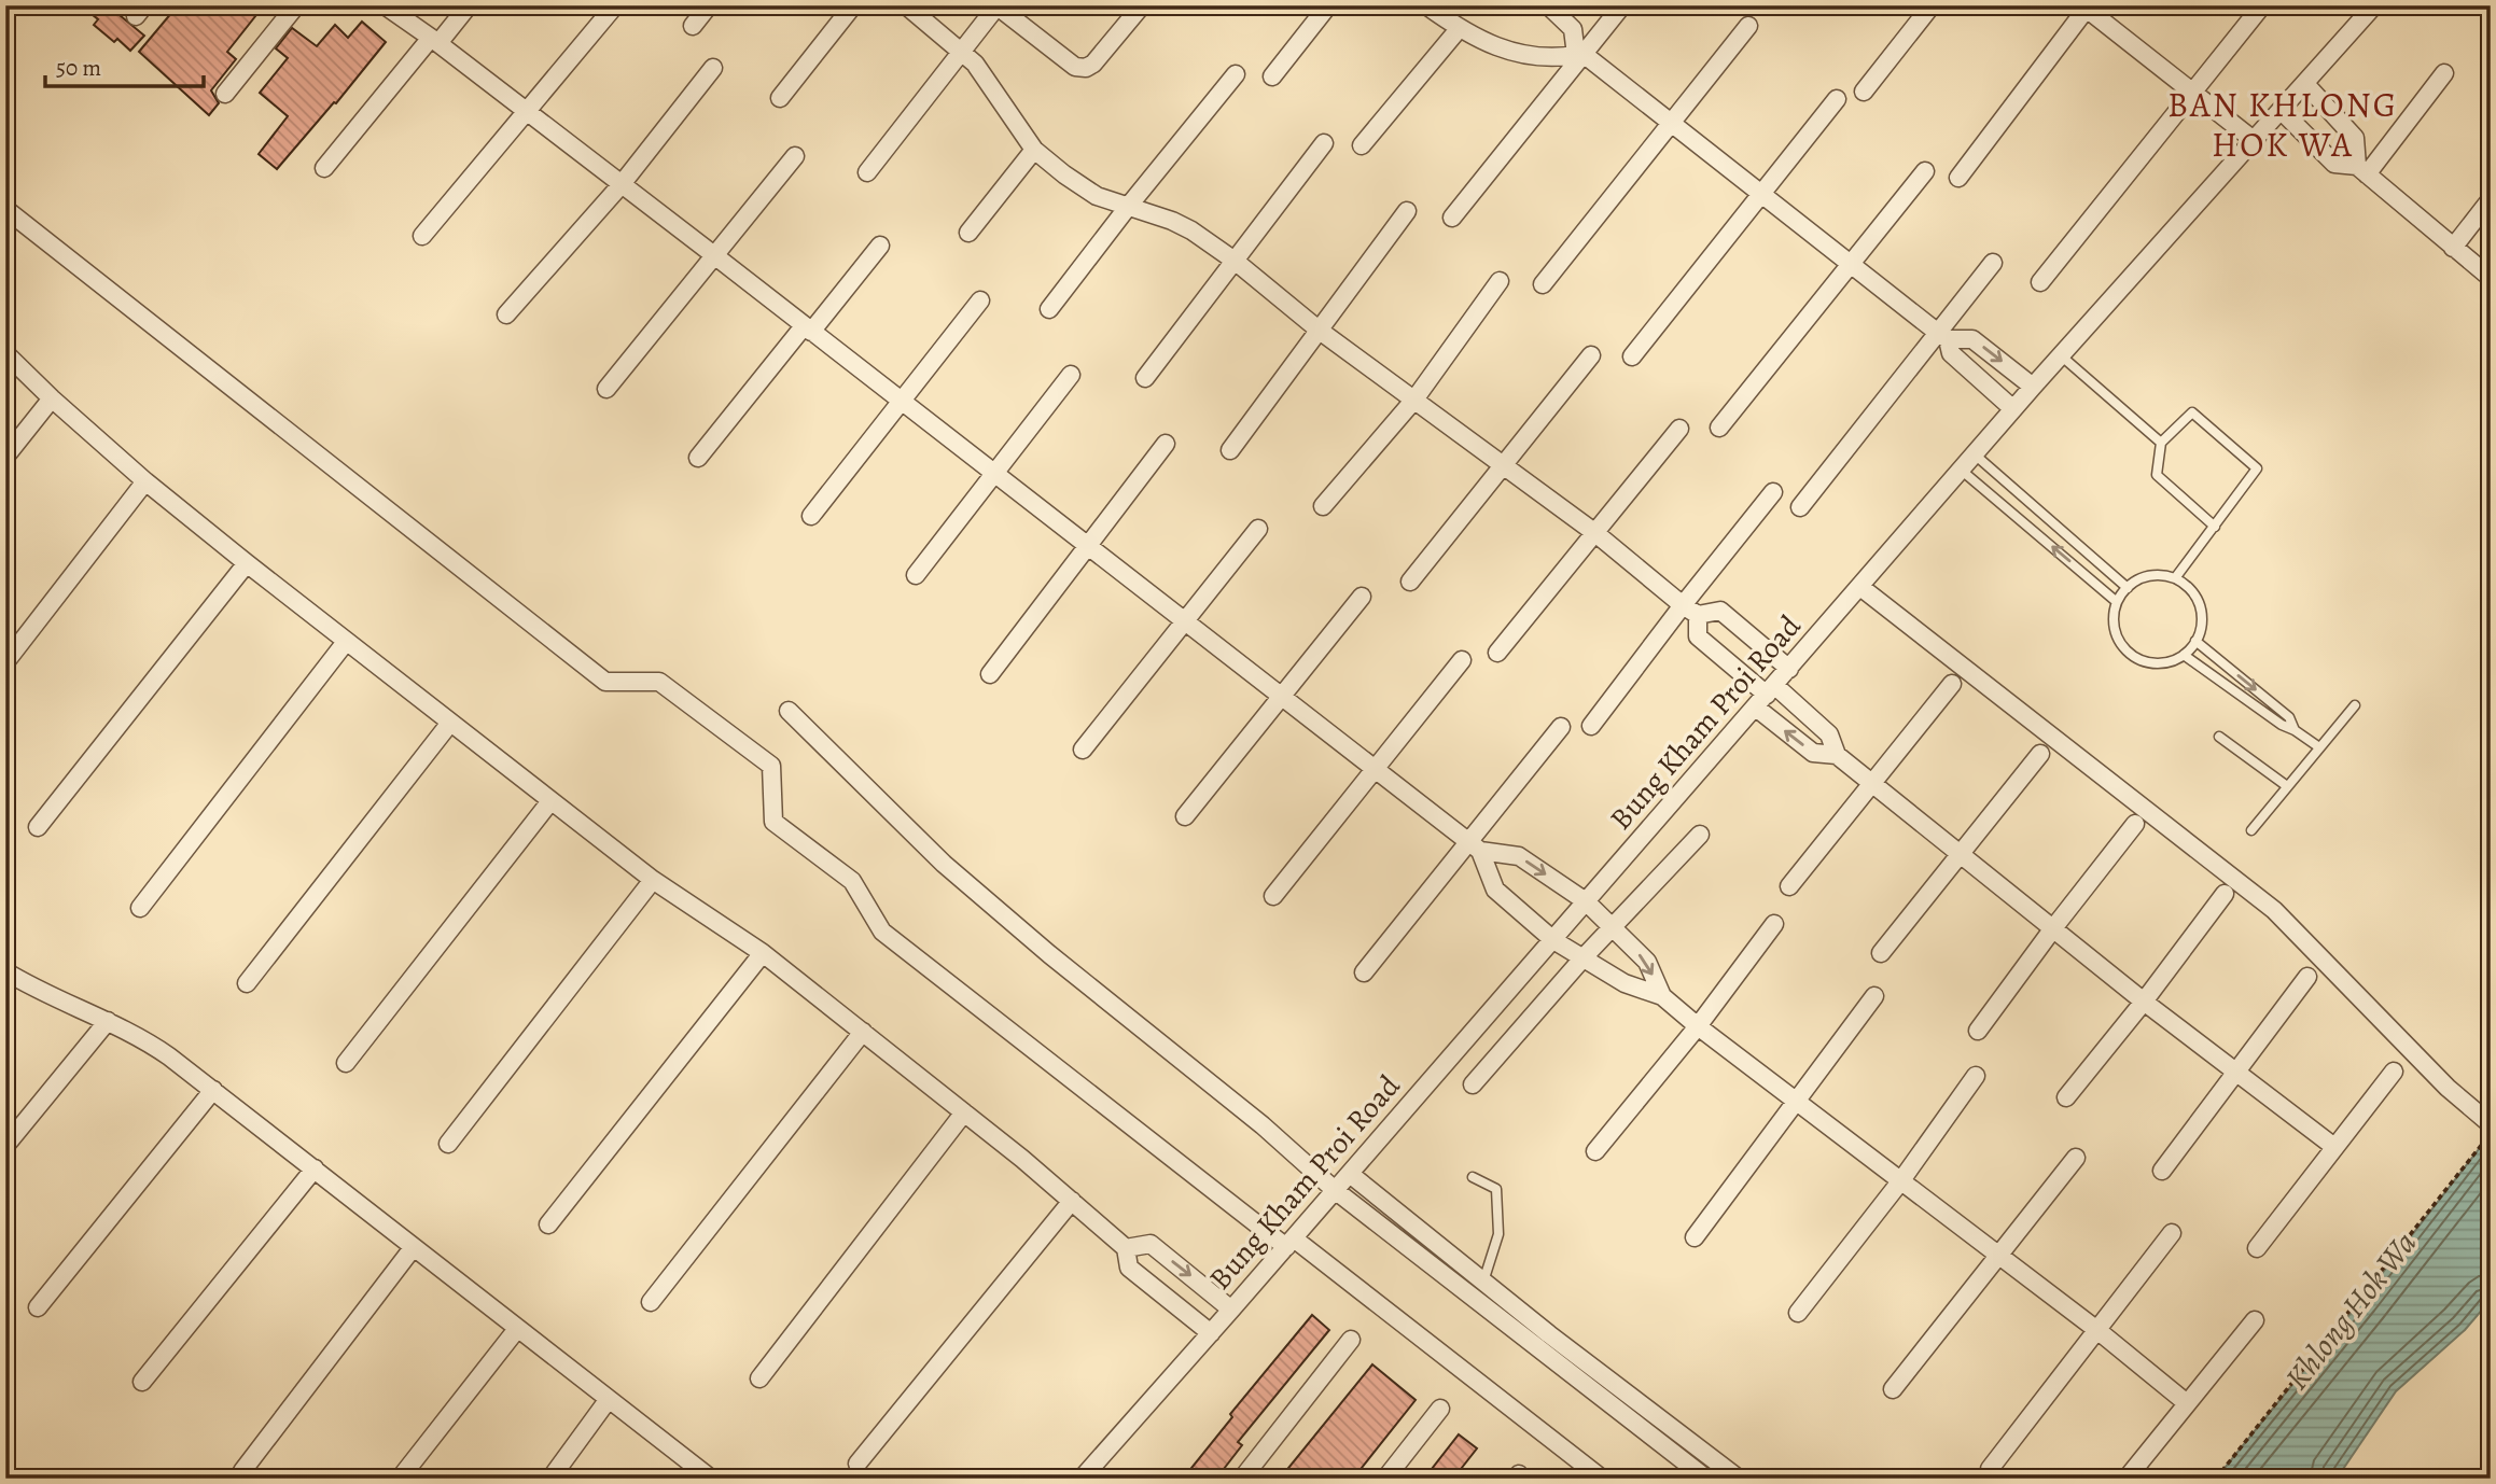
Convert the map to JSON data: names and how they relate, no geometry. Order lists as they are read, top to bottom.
{
  "streets": {
    "street": ["Bung Kham Proi Road"]
  },
  "districts": ["BAN KHLONG HOK WA"],
  "water": ["Khlong Hok Wa"],
  "scale_bar": "50 m"
}
